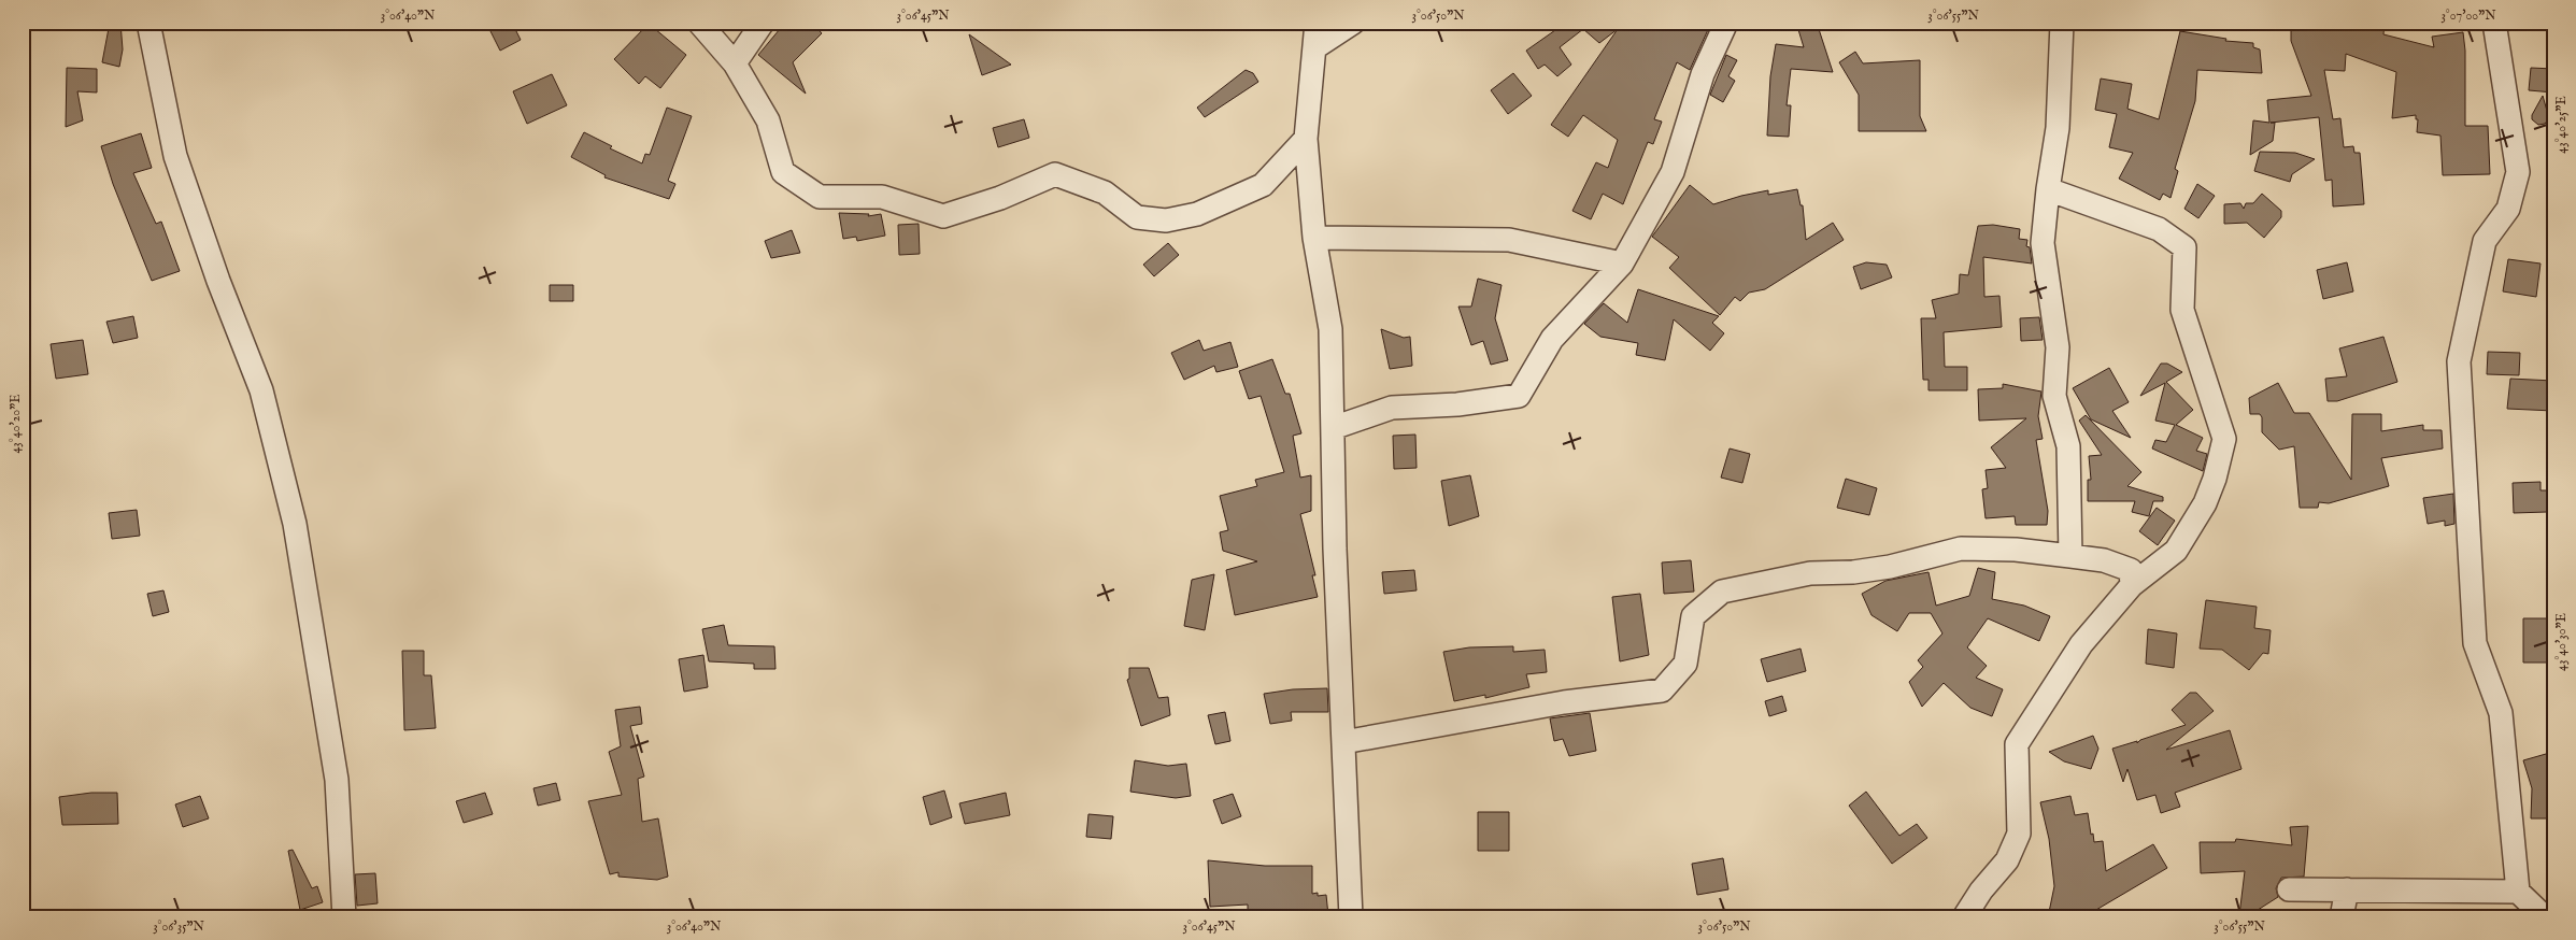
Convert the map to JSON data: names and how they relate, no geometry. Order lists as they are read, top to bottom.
{
  "coordinates": [
    "3°06'40\"N",
    "3°06'45\"N",
    "3°06'50\"N",
    "3°06'55\"N",
    "3°07'00\"N",
    "43°40'25\"E",
    "43°40'20\"E",
    "43°40'30\"E",
    "3°06'35\"N"
  ]
}
